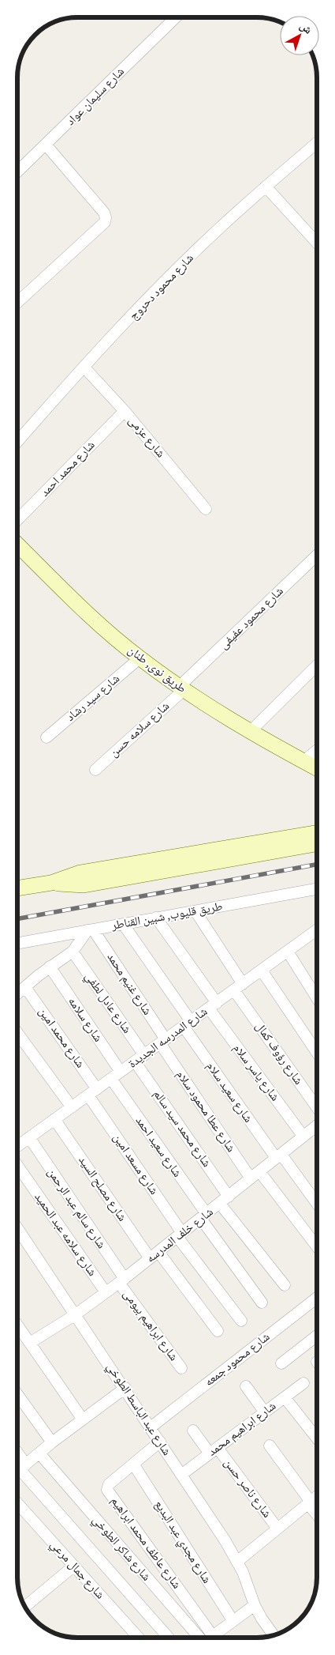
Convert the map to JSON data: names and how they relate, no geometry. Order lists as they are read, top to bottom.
{
  "streets": {
    "main road": ["طريق نوى, طنان"],
    "street": [
      "شارع سليمان عواد",
      "شارع محمود دحروج",
      "شارع عزمى",
      "شارع محمد احمد",
      "شارع محمود عفيفى",
      "شارع سيد رشاد",
      "شارع سلامه حسن",
      "طريق قليوب, شبين القناطر",
      "شارع غنيم محمد",
      "شارع عادل لطفي",
      "شارع سلامه",
      "شارع محمد امين",
      "شارع المدرسه الجديدة",
      "شارع رؤوف كمال",
      "شارع ياسر سلام",
      "شارع سعيد سلام",
      "شارع عطا محمود سلام",
      "شارع محمد سيد سالم",
      "شارع سعيد احمد",
      "شارع مسعد امين",
      "شارع مصلح السيد",
      "شارع سالم عبد الرحمن",
      "شارع سلامه عبد الحميد",
      "شارع خلف المدرسه",
      "شارع ابراهيم بيومى",
      "شارع محمود جمعه",
      "شارع عبد الباسط الطوخي",
      "شارع ابراهيم محمد",
      "شارع ناصر حسن",
      "شارع مجدي عبد البديع",
      "شارع عاطف محمد ابراهيم",
      "شارع شاكر الطوخي",
      "شارع جمال مرعي"
    ]
  },
  "crossings": [
    ["شارع محمود دحروج", "شارع عزمى"],
    ["شارع عزمى", "شارع محمد احمد"],
    ["شارع محمود عفيفى", "طريق نوى, طنان"],
    ["شارع محمود عفيفى", "شارع سلامه حسن"],
    ["طريق نوى, طنان", "شارع سيد رشاد"],
    ["طريق نوى, طنان", "شارع سلامه حسن"],
    ["طريق قليوب, شبين القناطر", "شارع غنيم محمد"],
    ["طريق قليوب, شبين القناطر", "شارع رؤوف كمال"],
    ["طريق قليوب, شبين القناطر", "شارع ياسر سلام"],
    ["طريق قليوب, شبين القناطر", "شارع سعيد سلام"],
    ["شارع غنيم محمد", "شارع المدرسه الجديدة"],
    ["شارع غنيم محمد", "شارع عطا محمود سلام"],
    ["شارع عادل لطفي", "شارع المدرسه الجديدة"],
    ["شارع عادل لطفي", "شارع محمد سيد سالم"],
    ["شارع سلامه", "شارع المدرسه الجديدة"],
    ["شارع محمد امين", "شارع المدرسه الجديدة"],
    ["شارع محمد امين", "شارع مسعد امين"],
    ["شارع المدرسه الجديدة", "شارع رؤوف كمال"],
    ["شارع المدرسه الجديدة", "شارع ياسر سلام"],
    ["شارع المدرسه الجديدة", "شارع سعيد سلام"],
    ["شارع المدرسه الجديدة", "شارع عطا محمود سلام"],
    ["شارع المدرسه الجديدة", "شارع محمد سيد سالم"],
    ["شارع المدرسه الجديدة", "شارع سعيد احمد"],
    ["شارع المدرسه الجديدة", "شارع مسعد امين"],
    ["شارع المدرسه الجديدة", "شارع مصلح السيد"],
    ["شارع المدرسه الجديدة", "شارع سالم عبد الرحمن"],
    ["شارع ياسر سلام", "شارع خلف المدرسه"],
    ["شارع سعيد سلام", "شارع خلف المدرسه"],
    ["شارع عطا محمود سلام", "شارع خلف المدرسه"],
    ["شارع محمد سيد سالم", "شارع خلف المدرسه"],
    ["شارع سعيد احمد", "شارع خلف المدرسه"],
    ["شارع مسعد امين", "شارع خلف المدرسه"],
    ["شارع مصلح السيد", "شارع خلف المدرسه"],
    ["شارع سالم عبد الرحمن", "شارع خلف المدرسه"],
    ["شارع سالم عبد الرحمن", "شارع ابراهيم بيومى"],
    ["شارع سلامه عبد الحميد", "شارع خلف المدرسه"],
    ["شارع خلف المدرسه", "شارع ابراهيم بيومى"],
    ["شارع خلف المدرسه", "شارع عبد الباسط الطوخي"],
    ["شارع محمود جمعه", "شارع عبد الباسط الطوخي"],
    ["شارع عبد الباسط الطوخي", "شارع ابراهيم محمد"],
    ["شارع عبد الباسط الطوخي", "شارع عاطف محمد ابراهيم"],
    ["شارع ابراهيم محمد", "شارع ناصر حسن"],
    ["شارع مجدي عبد البديع", "شارع عاطف محمد ابراهيم"]
  ],
  "north": "top right"
}
